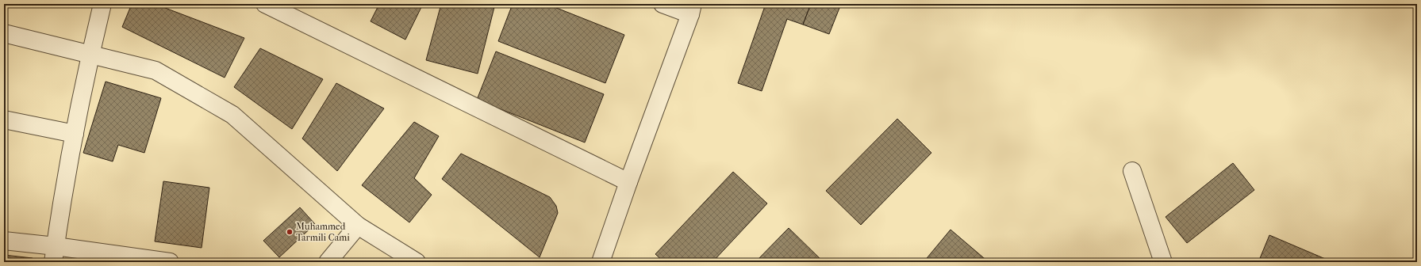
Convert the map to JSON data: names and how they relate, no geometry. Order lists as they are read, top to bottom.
{
  "places": ["Muhammed Tarmili Cami"]
}
